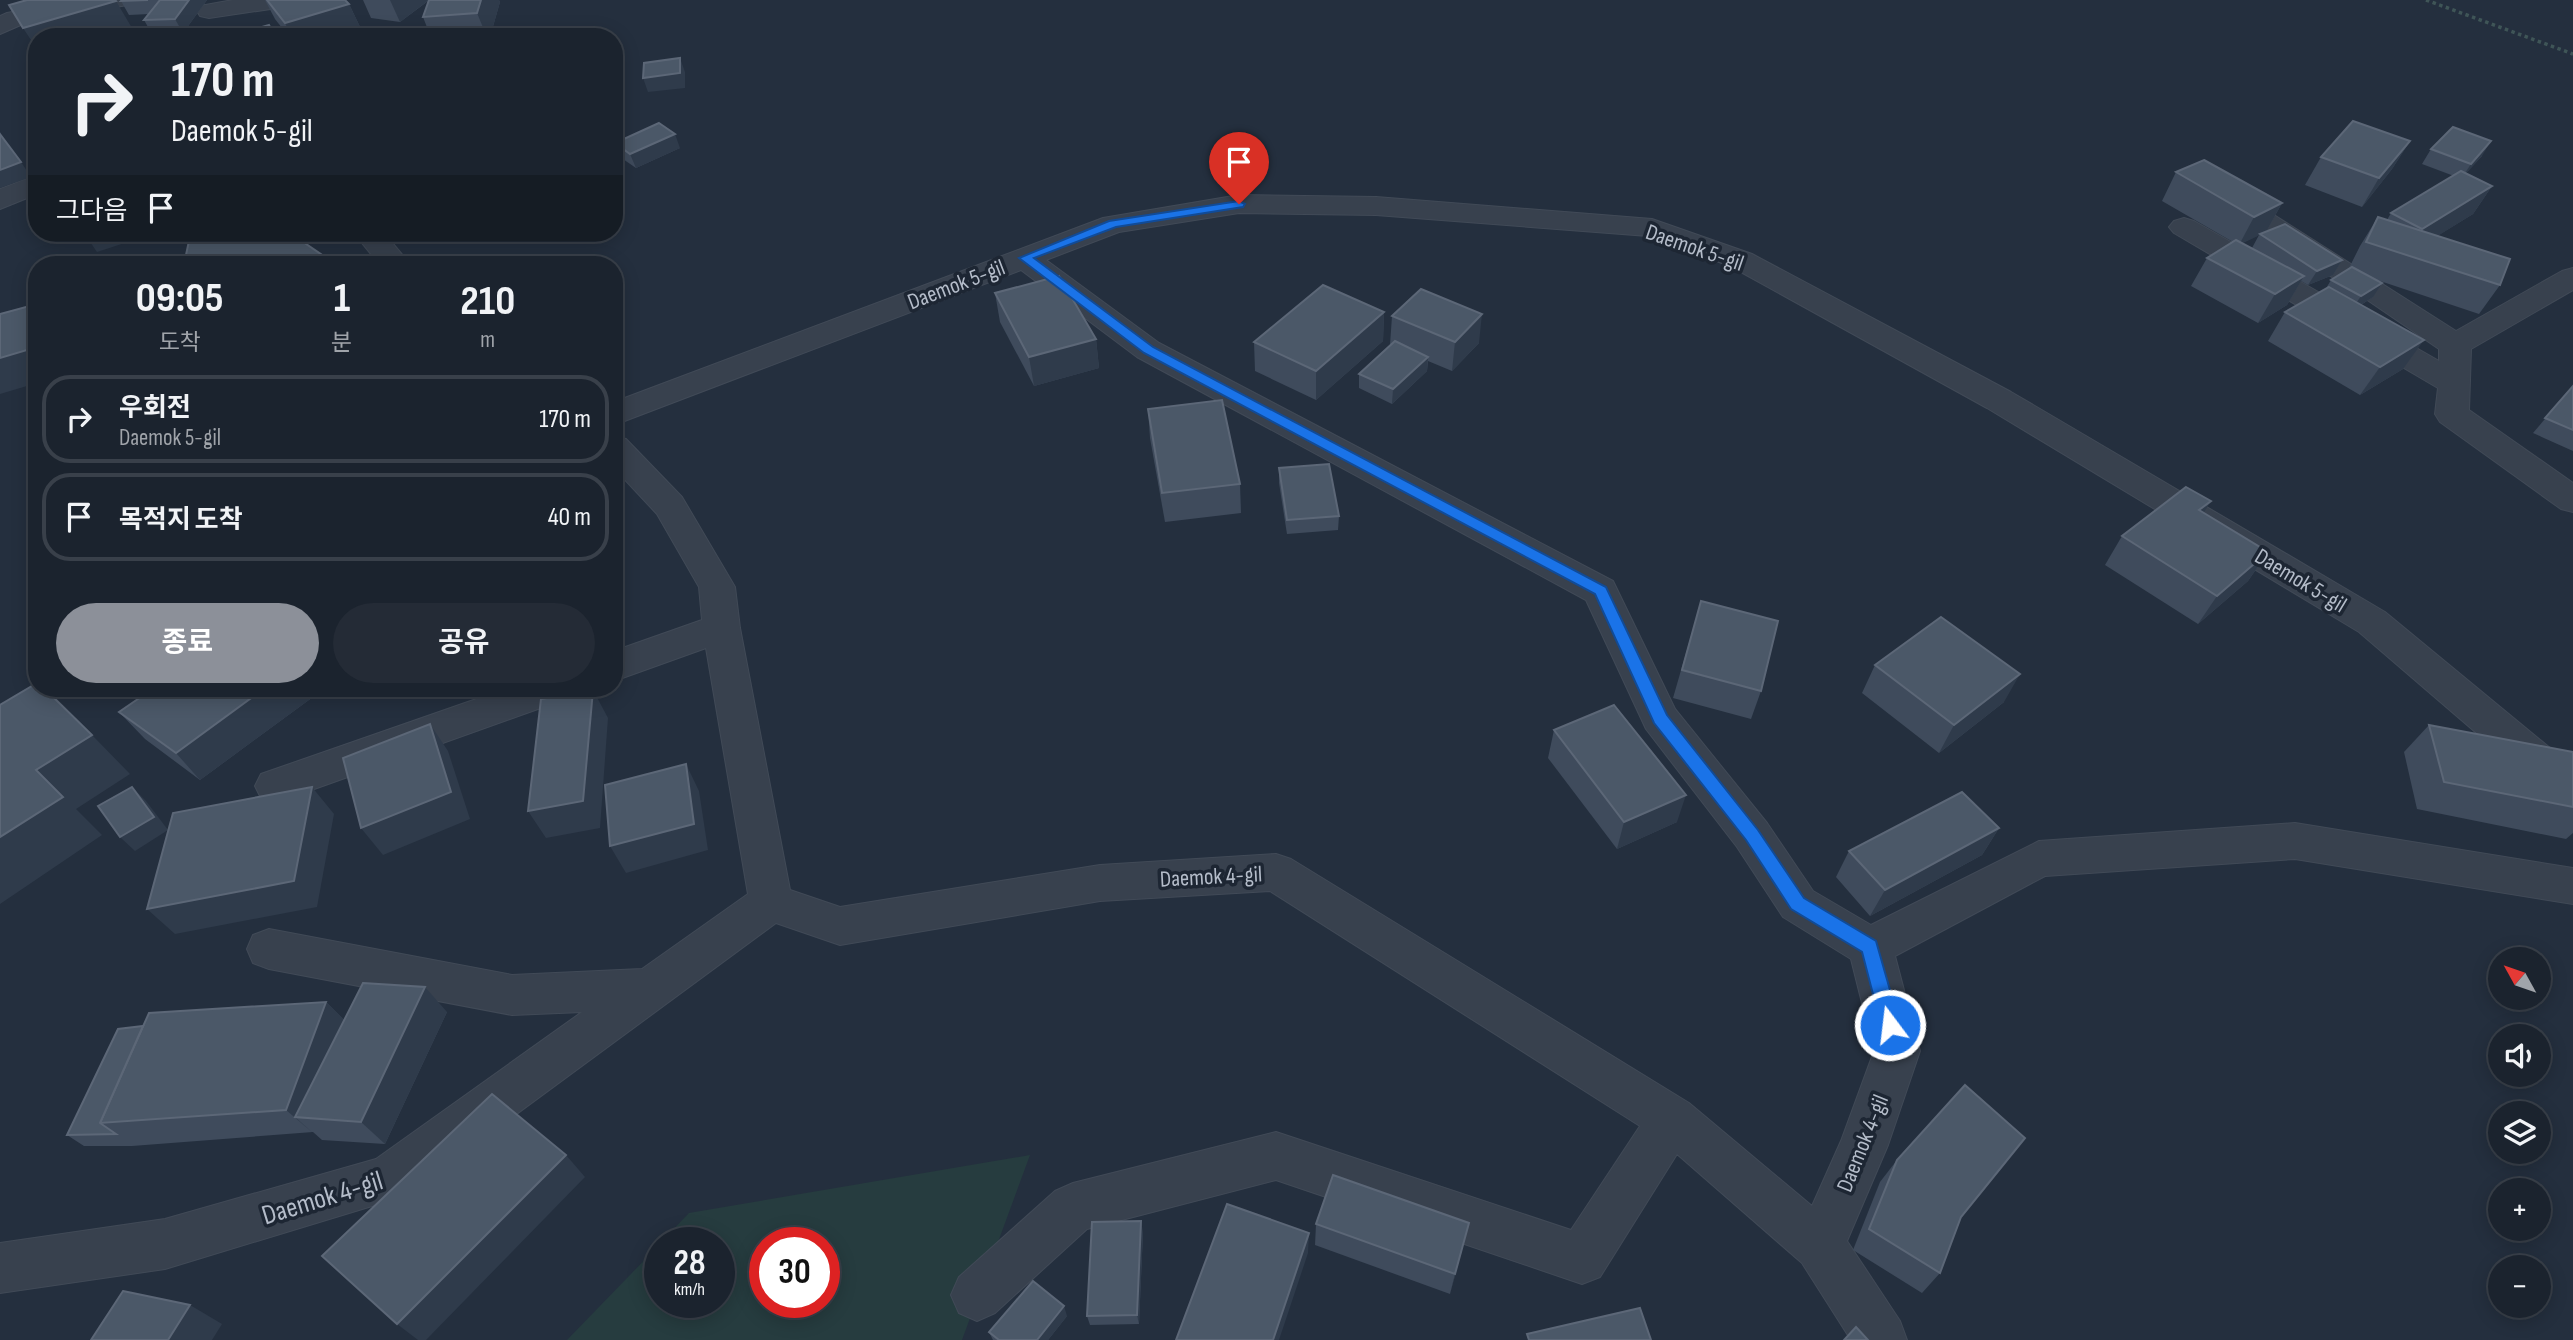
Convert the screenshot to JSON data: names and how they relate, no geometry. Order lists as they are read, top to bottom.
{
  "streets": {
    "street": ["Daemok 5-gil", "Daemok 4-gil"]
  },
  "north": "top left",
  "page": {
    "turn": ["170 m", "Daemok 5-gil"],
    "then": "그다음",
    "eta": [
      "09:05",
      "도착",
      "1",
      "분",
      "210",
      "m"
    ],
    "list": [
      {
        "name": "우회전",
        "note": "Daemok 5-gil",
        "value": "170 m"
      },
      {
        "name": "목적지 도착",
        "value": "40 m"
      }
    ],
    "buttons": ["종료", "공유"],
    "map_buttons": ["+", "−"],
    "speed": "28 km/h",
    "limit": "30"
  }
}
